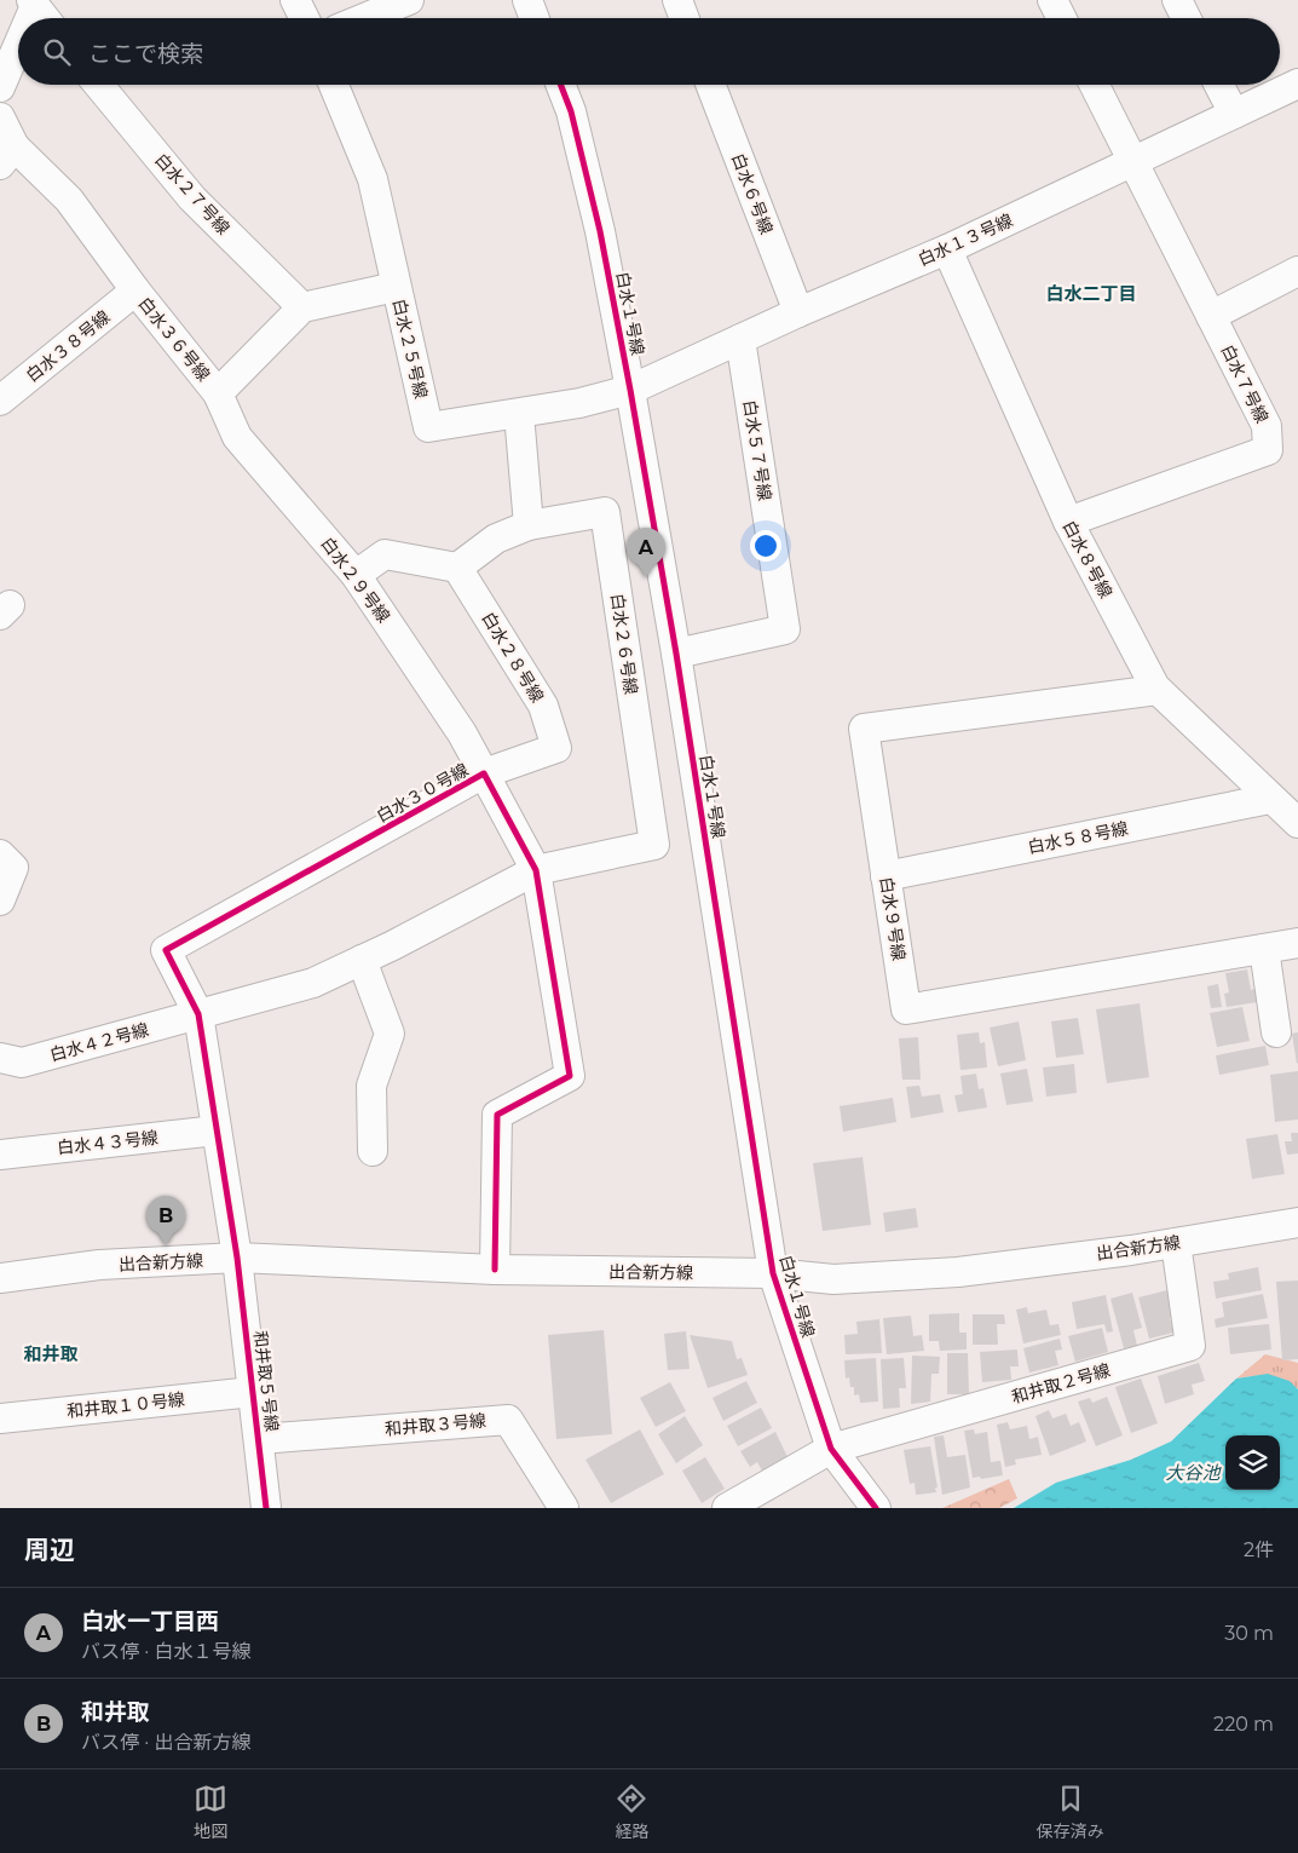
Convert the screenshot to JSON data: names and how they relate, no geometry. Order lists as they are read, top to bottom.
{
  "streets": {
    "street": [
      "白水２７号線",
      "白水６号線",
      "白水１３号線",
      "白水１号線",
      "白水３６号線",
      "白水３８号線",
      "白水２５号線",
      "白水７号線",
      "白水５７号線",
      "白水８号線",
      "白水２９号線",
      "白水２６号線",
      "白水２８号線",
      "白水３０号線",
      "白水５８号線",
      "白水９号線",
      "白水４２号線",
      "白水４３号線",
      "出合新方線",
      "和井取５号線",
      "和井取２号線",
      "和井取１０号線",
      "和井取３号線"
    ]
  },
  "crossings": [
    ["白水２７号線", "白水３６号線"],
    ["白水６号線", "白水１３号線"],
    ["白水１３号線", "白水１号線"],
    ["白水１３号線", "白水２５号線"],
    ["白水１３号線", "白水７号線"],
    ["白水１３号線", "白水５７号線"],
    ["白水１３号線", "白水８号線"],
    ["白水１号線", "白水２５号線"],
    ["白水１号線", "白水５７号線"],
    ["白水１号線", "出合新方線"],
    ["白水１号線", "和井取２号線"],
    ["白水３６号線", "白水３８号線"],
    ["白水３６号線", "白水２９号線"],
    ["白水７号線", "白水８号線"],
    ["白水８号線", "白水５８号線"],
    ["白水８号線", "白水９号線"],
    ["白水２９号線", "白水２８号線"],
    ["白水２９号線", "白水３０号線"],
    ["白水２６号線", "白水３０号線"],
    ["白水２６号線", "白水４２号線"],
    ["白水２８号線", "白水３０号線"],
    ["白水３０号線", "白水４２号線"],
    ["白水３０号線", "白水４３号線"],
    ["白水３０号線", "出合新方線"],
    ["白水３０号線", "和井取５号線"],
    ["白水５８号線", "白水９号線"],
    ["出合新方線", "和井取５号線"],
    ["出合新方線", "和井取２号線"],
    ["和井取５号線", "和井取１０号線"],
    ["和井取５号線", "和井取３号線"]
  ],
  "districts": ["白水二丁目", "和井取"],
  "water": ["大谷池"],
  "page": {
    "search": "ここで検索",
    "pins": ["A", "B"],
    "heading": ["周辺", "2件"],
    "list": [
      {
        "mark": "A",
        "name": "白水一丁目西",
        "note": "バス停 · 白水１号線",
        "value": "30 m"
      },
      {
        "mark": "B",
        "name": "和井取",
        "note": "バス停 · 出合新方線",
        "value": "220 m"
      }
    ],
    "nav": ["地図", "経路", "保存済み"]
  }
}
